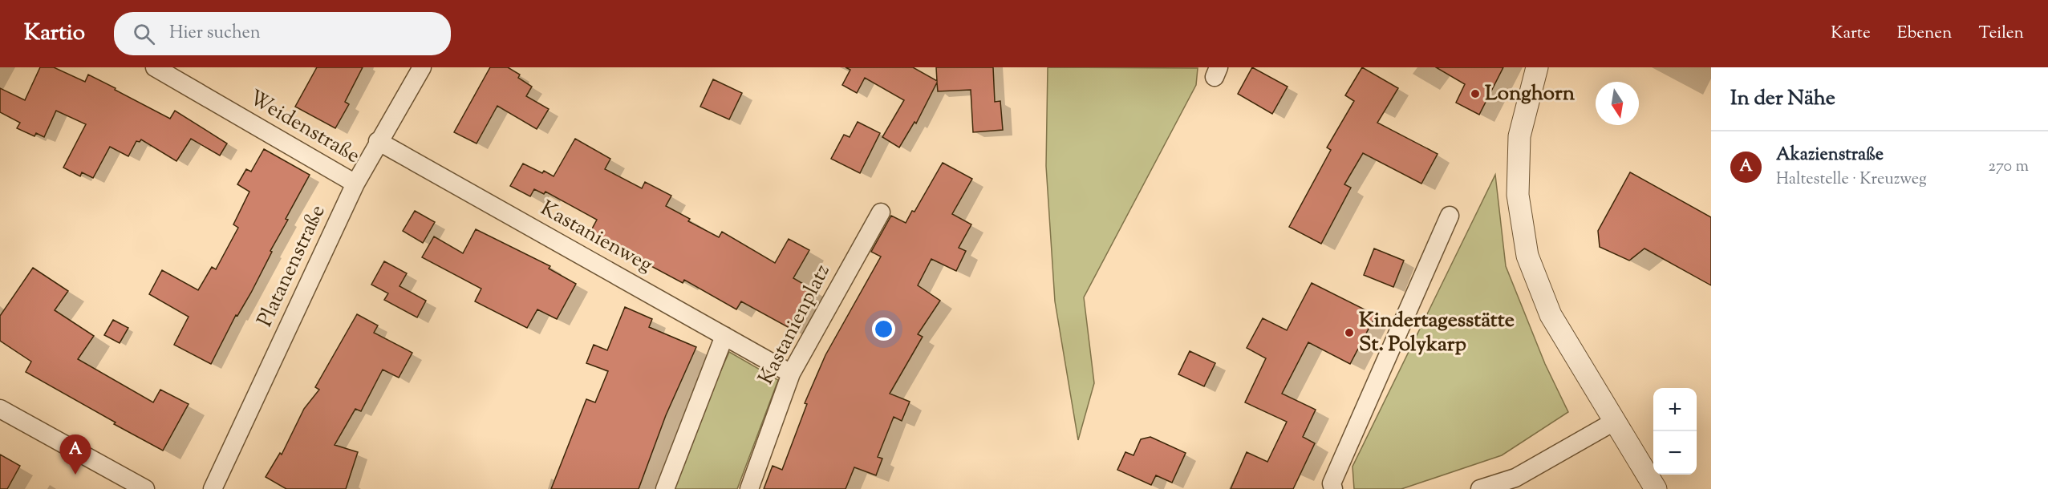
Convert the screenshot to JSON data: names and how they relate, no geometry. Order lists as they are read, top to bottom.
{
  "streets": {
    "street": [
      "Weidenstraße",
      "Kastanienweg",
      "Platanenstraße",
      "Kastanienplatz"
    ]
  },
  "crossings": [
    ["Weidenstraße", "Platanenstraße"],
    ["Kastanienweg", "Platanenstraße"],
    ["Kastanienweg", "Kastanienplatz"]
  ],
  "places": ["Longhorn", "Kindertagesstätte St. Polykarp"],
  "north": "bottom",
  "page": {
    "header": "Kartio",
    "search": "Hier suchen",
    "nav": ["Karte", "Ebenen", "Teilen"],
    "heading": "In der Nähe",
    "list": [
      {
        "mark": "A",
        "name": "Akazienstraße",
        "note": "Haltestelle · Kreuzweg",
        "value": "270 m"
      }
    ],
    "map_buttons": ["+", "−"],
    "pins": "A"
  }
}
